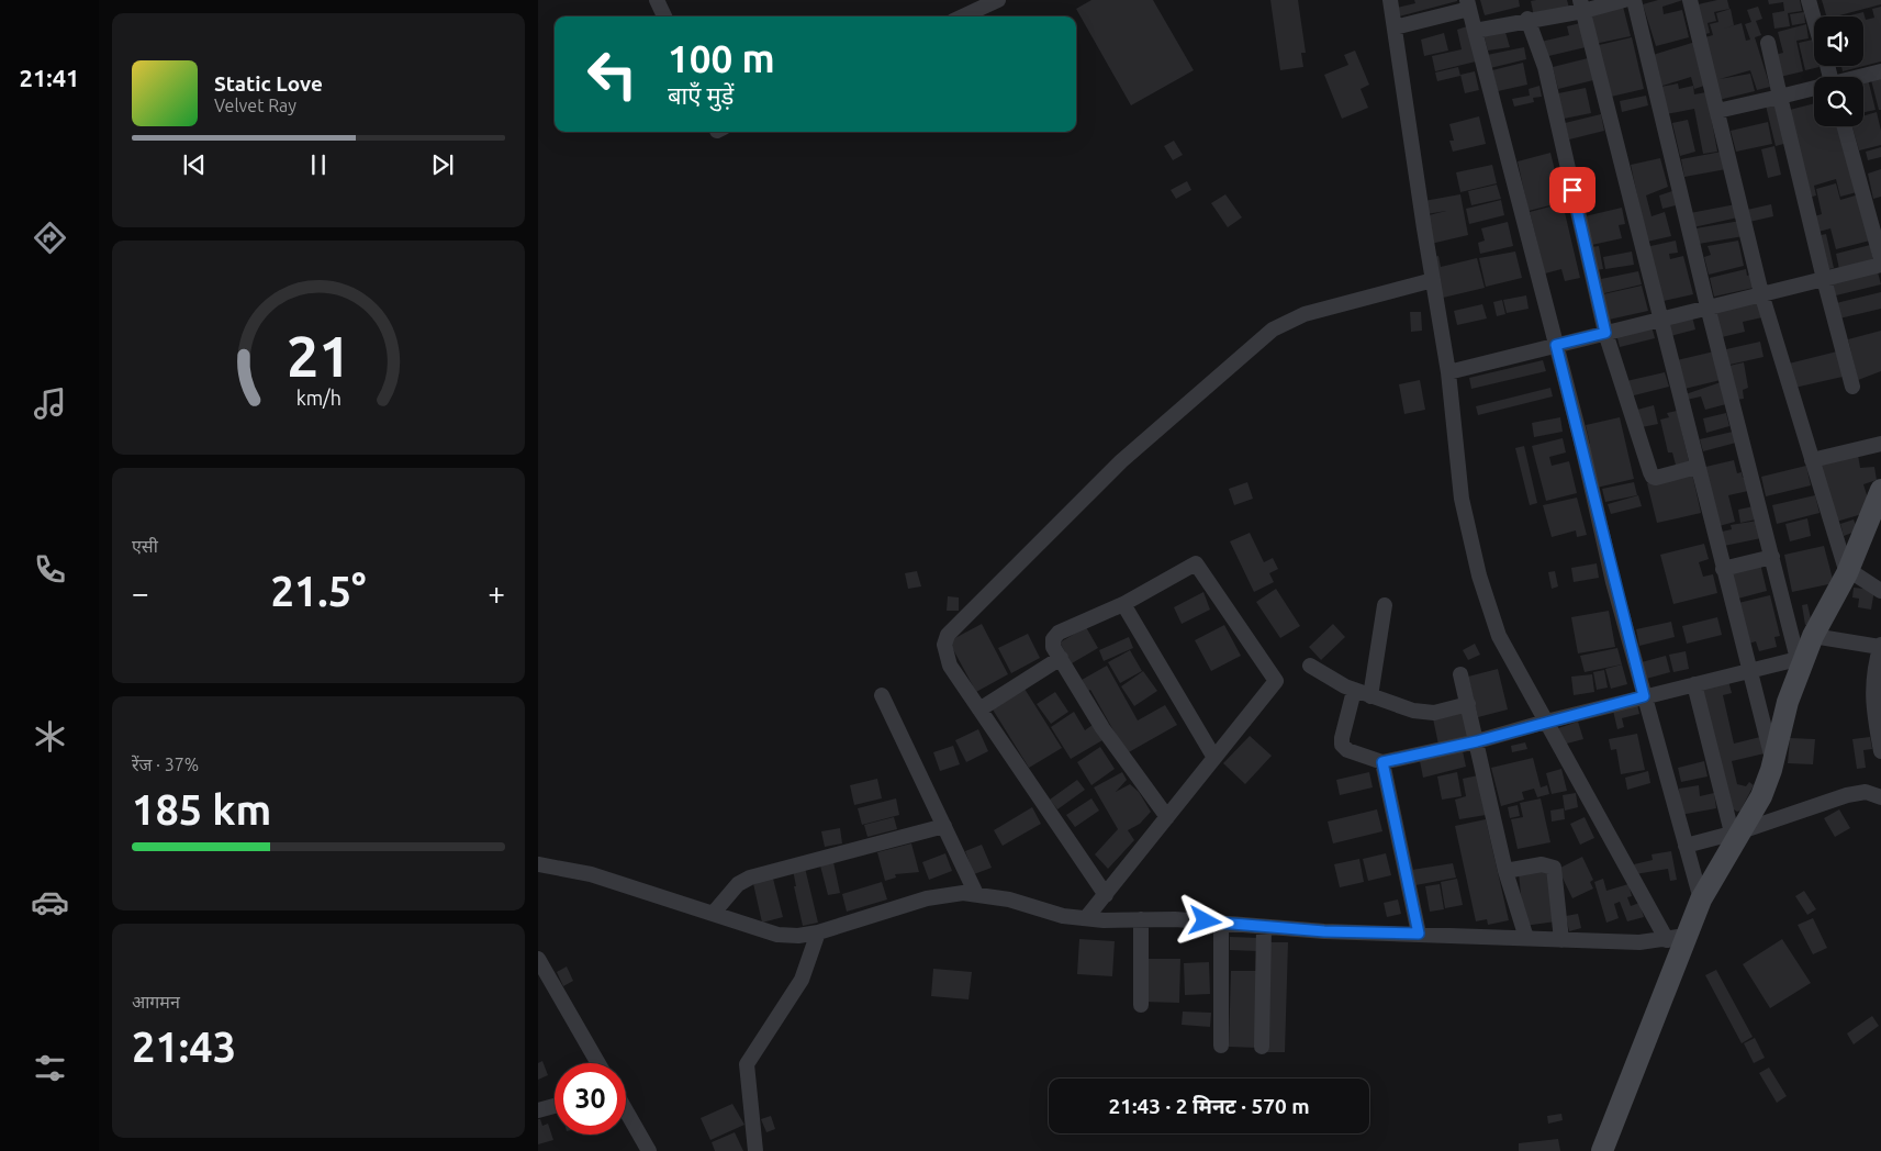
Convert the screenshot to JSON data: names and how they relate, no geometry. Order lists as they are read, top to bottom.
{
  "page": {
    "tabs": "21:41",
    "turn": ["100 m", "बाएँ मुड़ें"],
    "song": ["Static Love", "Velvet Ray"],
    "tile": [
      "एसी",
      ["रेंज · 37%", "185 km"],
      ["आगमन", "21:43"]
    ],
    "heat": ["−", "21.5°", "+"],
    "limit": "30",
    "trip": "21:43 · 2 मिनट · 570 m",
    "gauge": ["21", "km/h"]
  }
}
